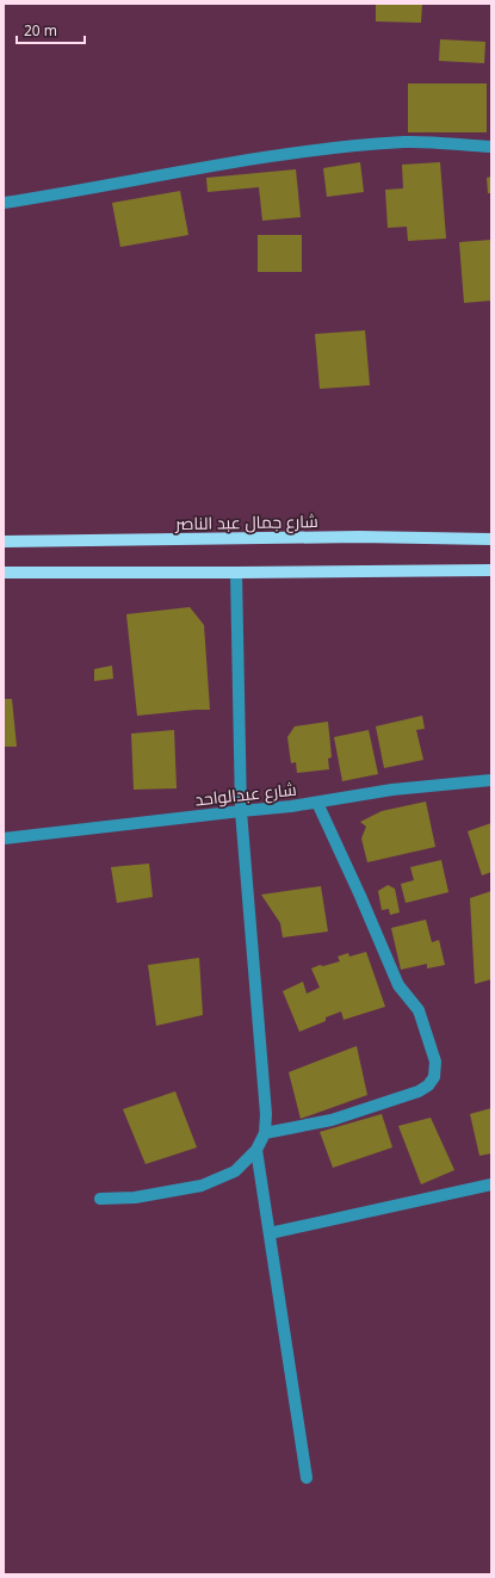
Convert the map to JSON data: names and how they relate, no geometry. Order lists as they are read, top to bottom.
{
  "streets": {
    "main road": ["شارع جمال عبد الناصر"],
    "street": ["شارع عبدالواحد"]
  },
  "scale_bar": "20 m"
}
